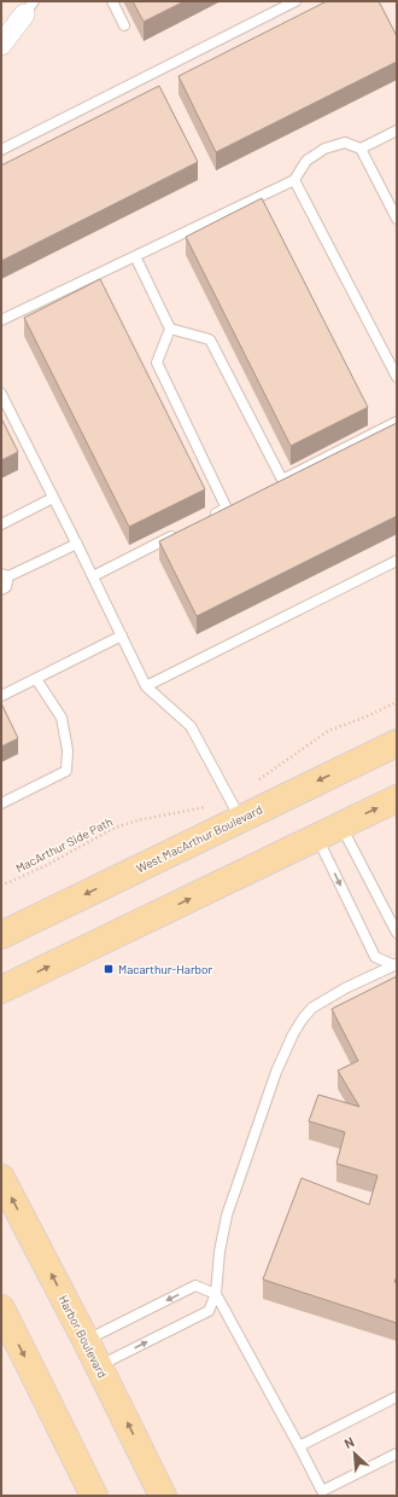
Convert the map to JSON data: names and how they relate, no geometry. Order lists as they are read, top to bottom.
{
  "streets": {
    "main road": ["West MacArthur Boulevard", "Harbor Boulevard"],
    "path": ["MacArthur Side Path"]
  },
  "crossings": [
    ["West MacArthur Boulevard", "MacArthur Side Path"]
  ],
  "places": {
    "transit": ["Macarthur-Harbor"]
  },
  "north": "top left"
}
